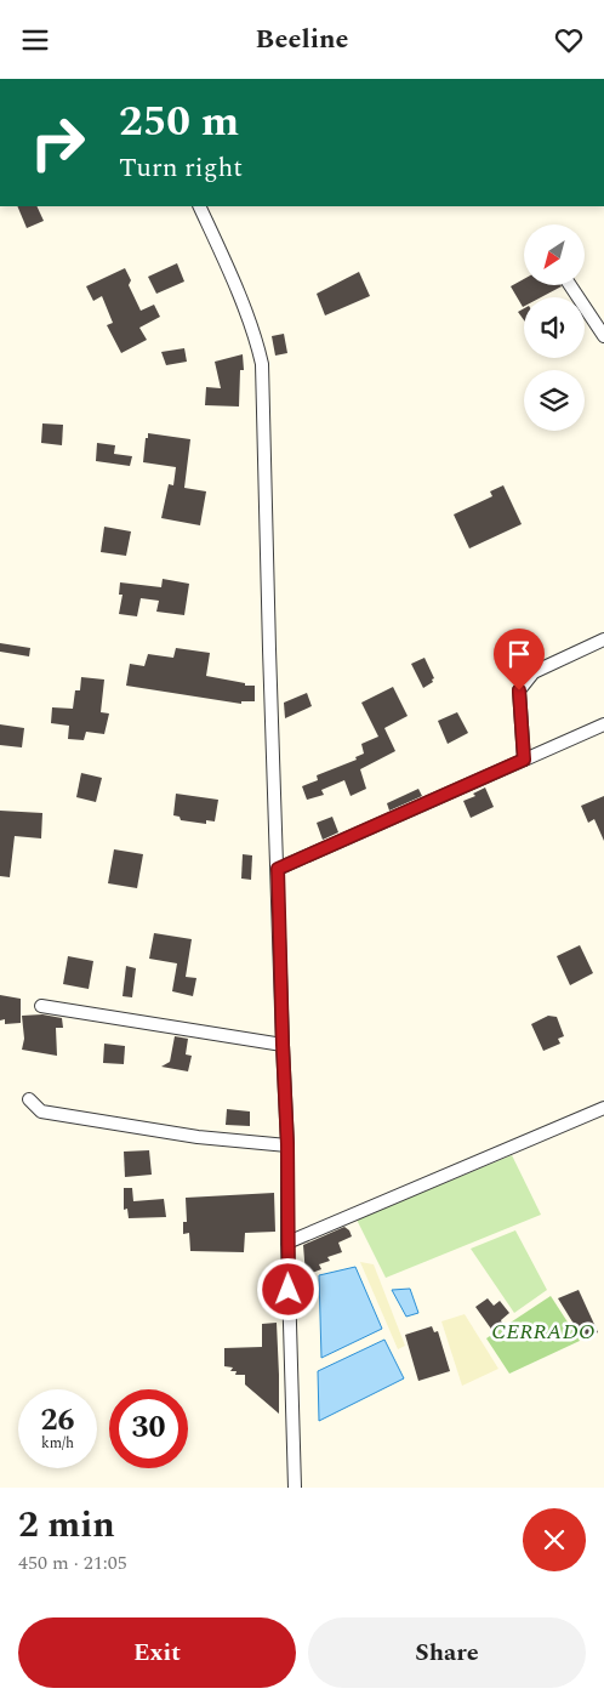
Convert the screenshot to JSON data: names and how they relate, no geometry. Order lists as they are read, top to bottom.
{
  "parks": ["CERRADO"],
  "north": "bottom left",
  "page": {
    "header": "Beeline",
    "turn": ["250 m", "Turn right"],
    "speed": "26 km/h",
    "limit": "30",
    "heading": ["2 min", "450 m · 21:05"],
    "buttons": ["Exit", "Share"]
  }
}
